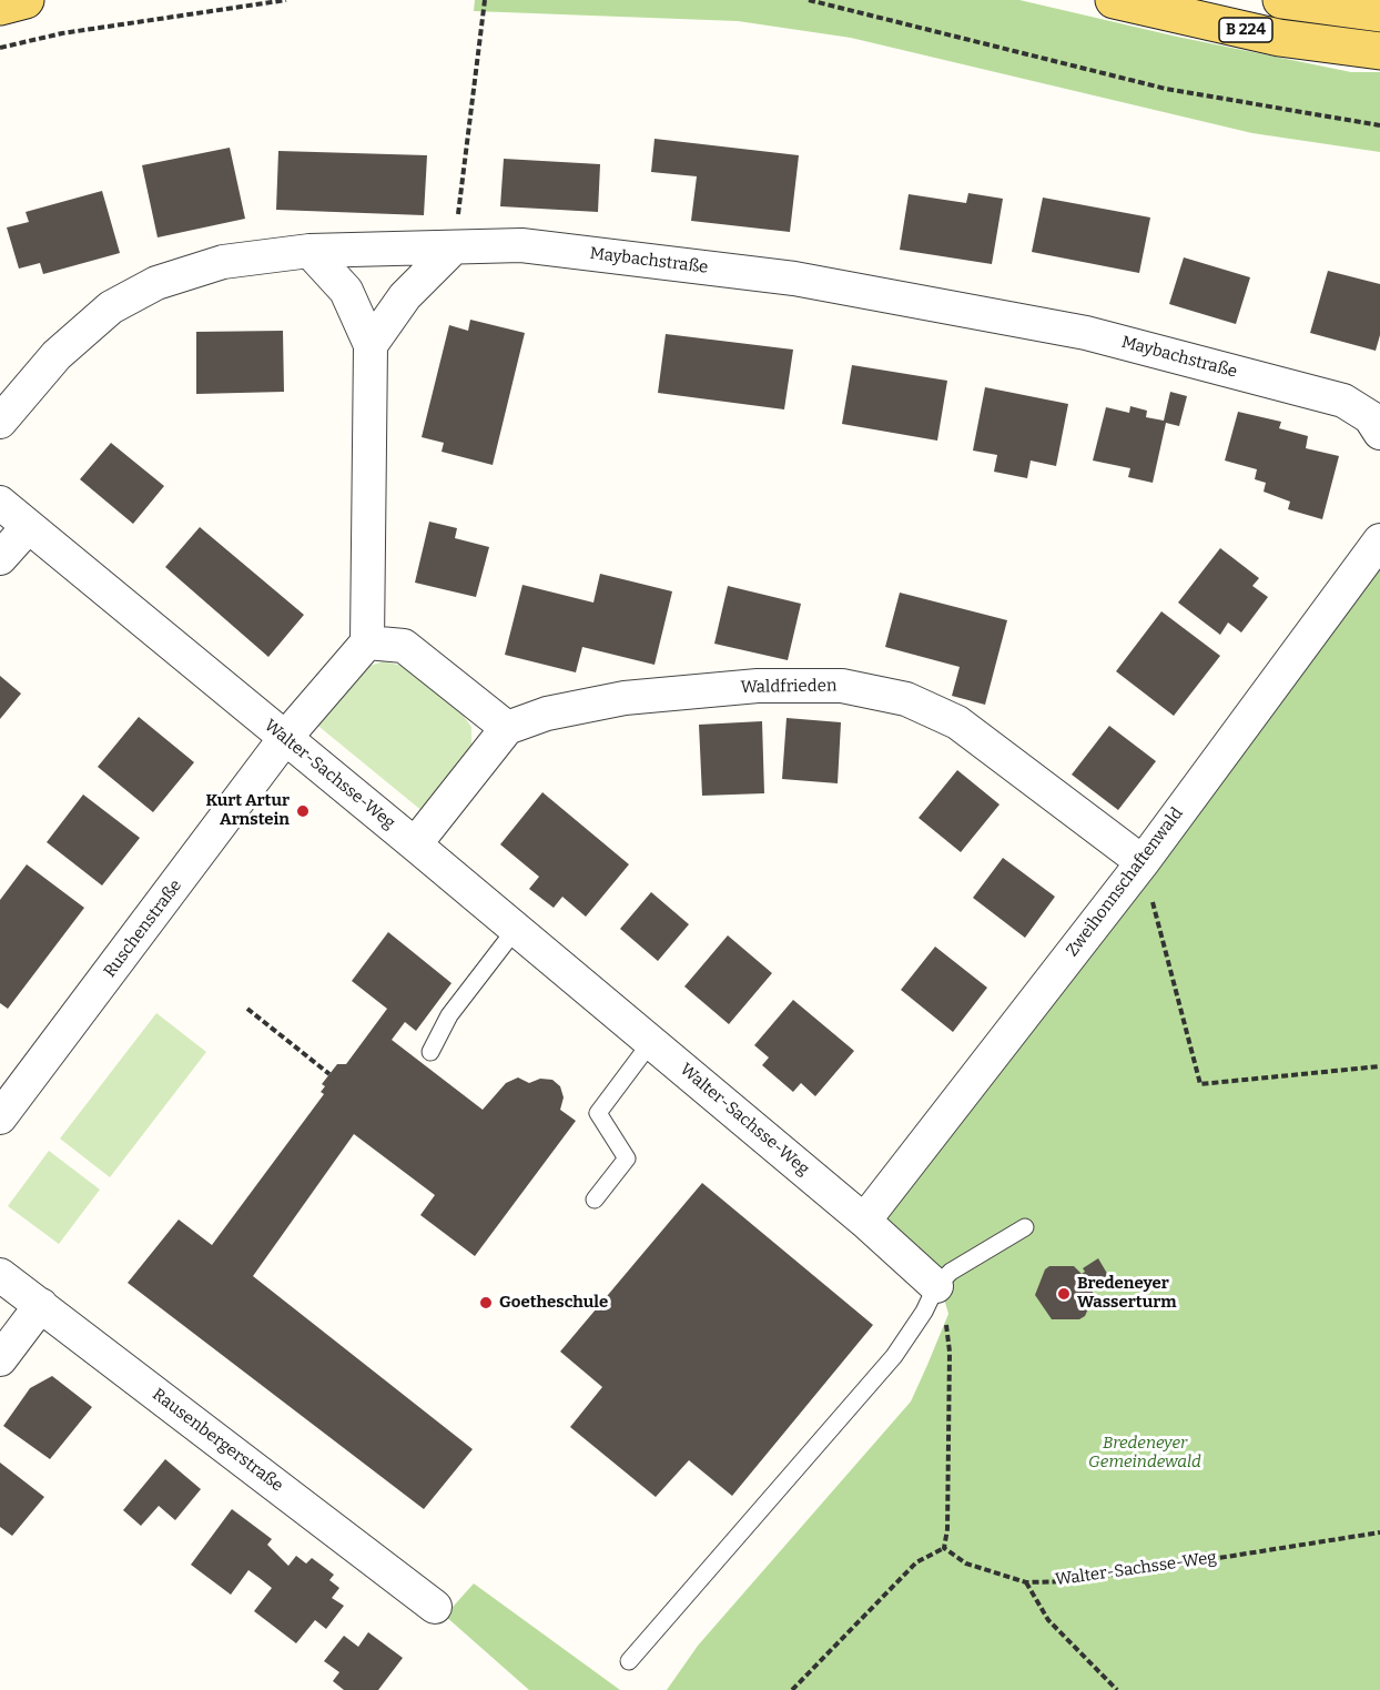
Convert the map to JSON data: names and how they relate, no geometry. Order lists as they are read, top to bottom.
{
  "streets": {
    "main road": ["B 224"],
    "street": [
      "Maybachstraße",
      "Waldfrieden",
      "Walter-Sachsse-Weg",
      "Zweihonnschaftenwald",
      "Ruschenstraße",
      "Rausenbergerstraße"
    ]
  },
  "crossings": [
    ["Waldfrieden", "Zweihonnschaftenwald"],
    ["Walter-Sachsse-Weg", "Zweihonnschaftenwald"],
    ["Walter-Sachsse-Weg", "Ruschenstraße"]
  ],
  "parks": ["Bredeneyer Gemeindewald"],
  "places": ["Kurt Artur Arnstein", "Bredeneyer Wasserturm", "Goetheschule"]
}
